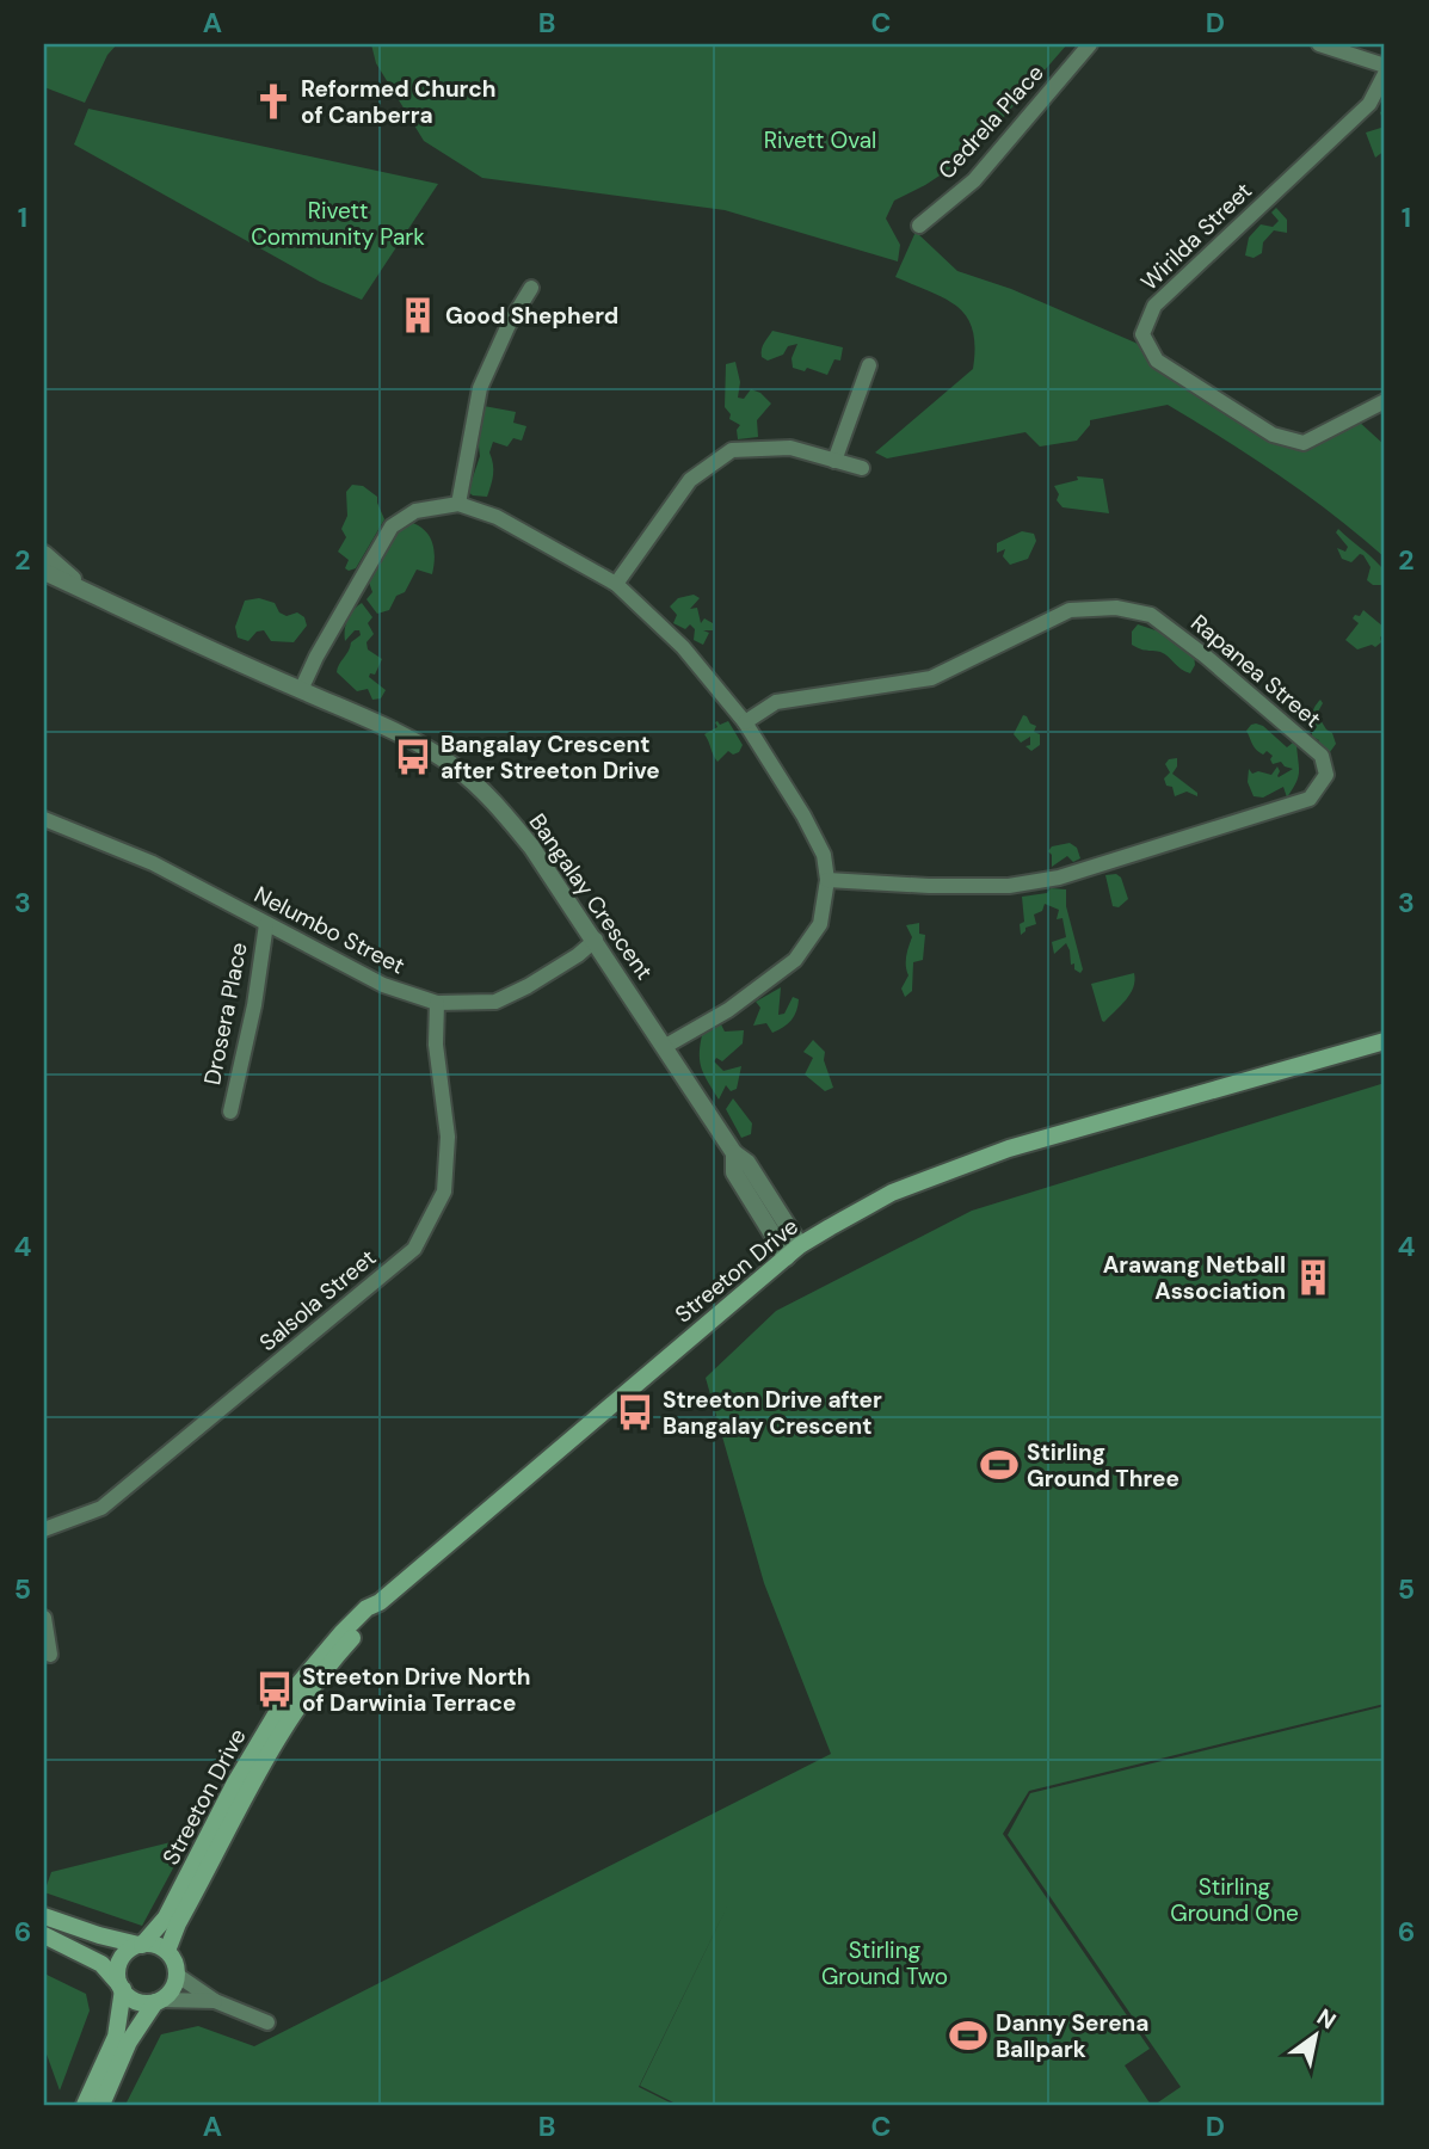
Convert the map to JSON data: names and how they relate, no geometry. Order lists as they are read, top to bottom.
{
  "streets": {
    "main road": ["Streeton Drive"],
    "street": [
      "Cedrela Place",
      "Wirilda Street",
      "Rapanea Street",
      "Bangalay Crescent",
      "Nelumbo Street",
      "Drosera Place",
      "Salsola Street"
    ]
  },
  "crossings": [
    ["Bangalay Crescent", "Nelumbo Street"],
    ["Bangalay Crescent", "Streeton Drive"],
    ["Nelumbo Street", "Drosera Place"],
    ["Nelumbo Street", "Salsola Street"]
  ],
  "parks": [
    "Rivett Oval",
    "Rivett Community Park",
    "Stirling Ground One",
    "Stirling Ground Two"
  ],
  "places": {
    "church": ["Reformed Church of Canberra"],
    "building": ["Good Shepherd", "Arawang Netball Association"],
    "bus stop": ["Bangalay Crescent after Streeton Drive", "Streeton Drive after Bangalay Crescent", "Streeton Drive North of Darwinia Terrace"],
    "sports": ["Stirling Ground Three", "Danny Serena Ballpark"]
  },
  "north": "top right",
  "grid": {
    "columns": [
      "A",
      "B",
      "C",
      "D"
    ],
    "rows": [
      "1",
      "2",
      "3",
      "4",
      "5",
      "6"
    ]
  }
}
